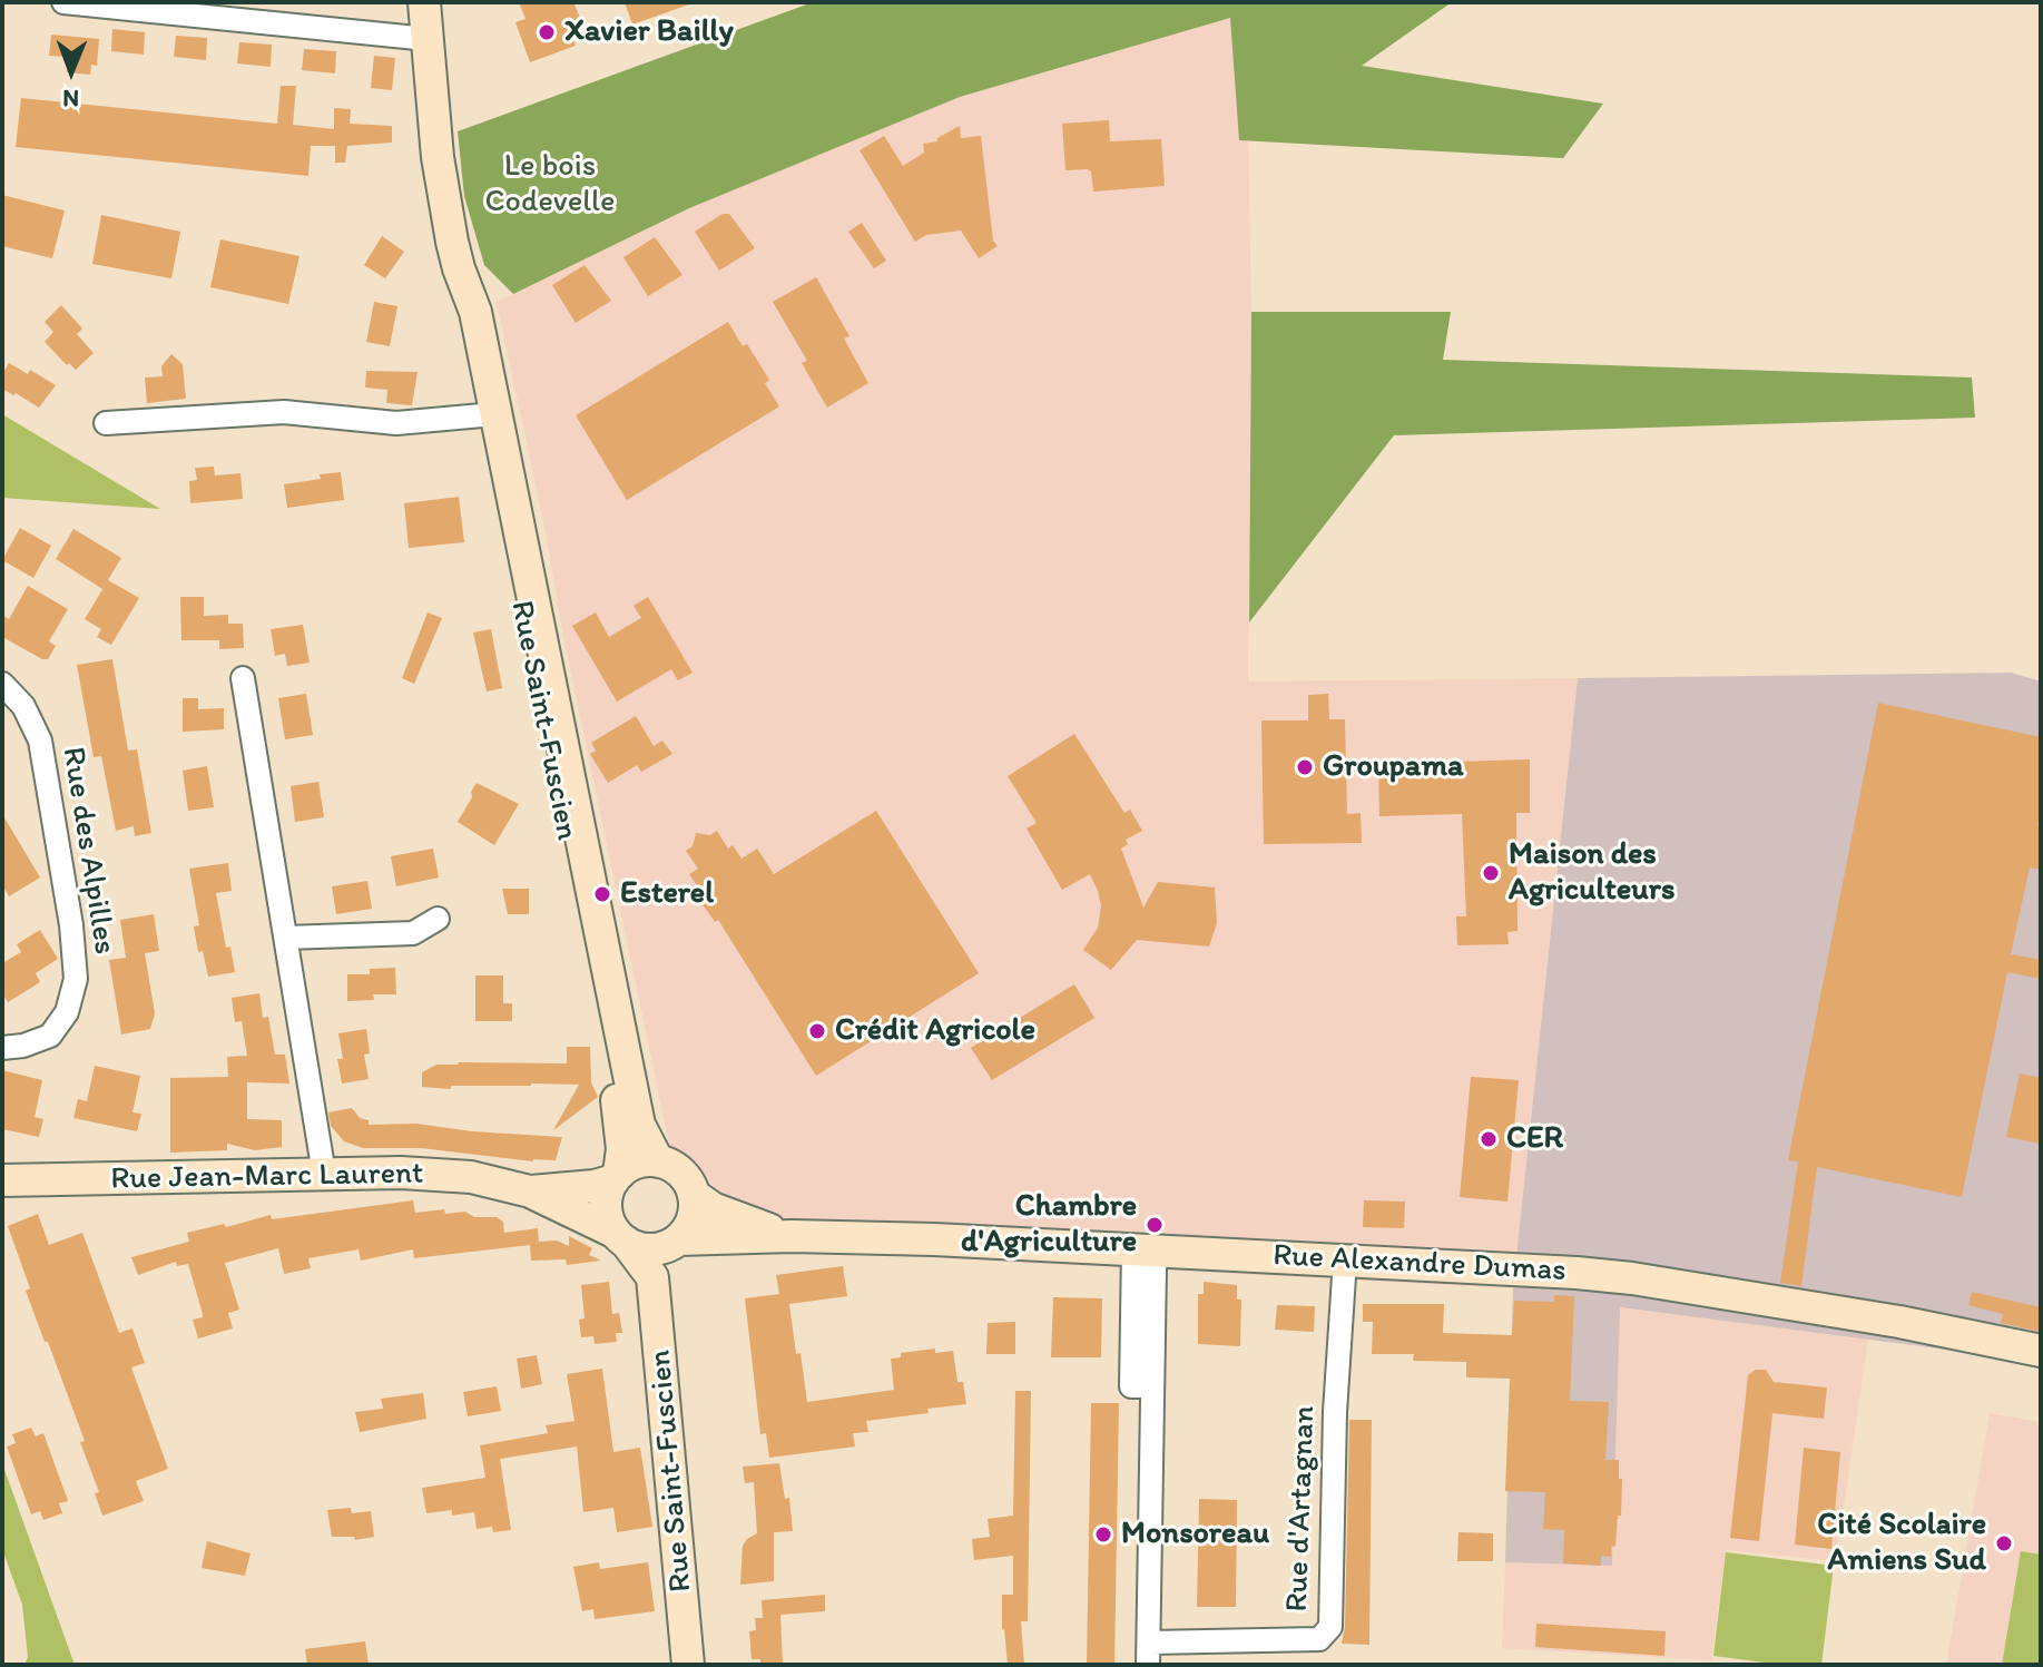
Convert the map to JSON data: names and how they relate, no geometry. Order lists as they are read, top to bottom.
{
  "streets": {
    "main road": ["Rue Saint-Fuscien", "Rue Jean-Marc Laurent", "Rue Alexandre Dumas"],
    "street": ["Rue des Alpilles", "Rue d'Artagnan"]
  },
  "crossings": [
    ["Rue Saint-Fuscien", "Rue Jean-Marc Laurent"],
    ["Rue Saint-Fuscien", "Rue Alexandre Dumas"],
    ["Rue Jean-Marc Laurent", "Rue Alexandre Dumas"],
    ["Rue Alexandre Dumas", "Rue d'Artagnan"]
  ],
  "parks": ["Le bois Codevelle"],
  "places": [
    "Xavier Bailly",
    "Groupama",
    "Maison des Agriculteurs",
    "Esterel",
    "Crédit Agricole",
    "CER",
    "Chambre d'Agriculture",
    "Monsoreau",
    "Cité Scolaire Amiens Sud"
  ],
  "north": "bottom"
}
